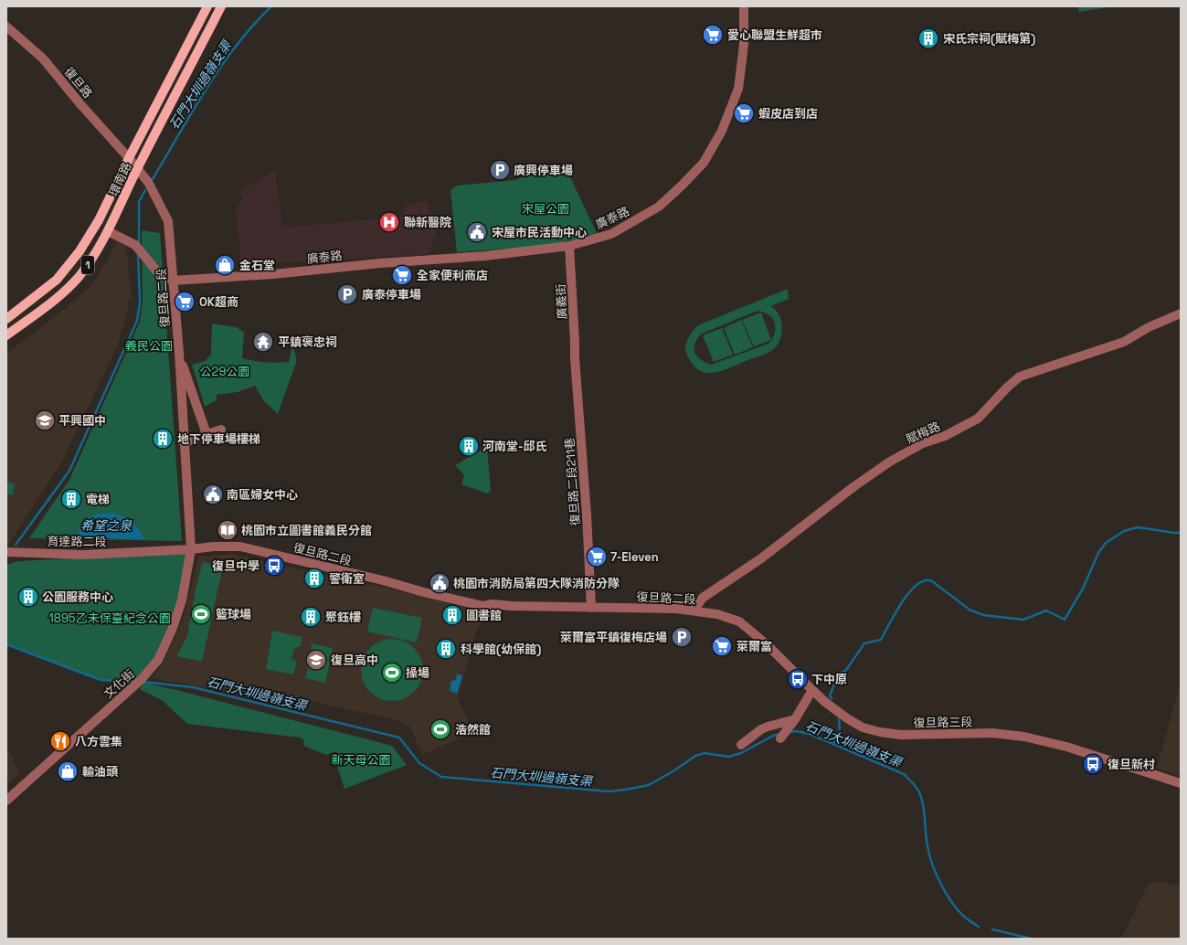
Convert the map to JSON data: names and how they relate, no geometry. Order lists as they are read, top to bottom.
{
  "streets": {
    "main road": ["環南路", "1"],
    "street": [
      "復旦路",
      "廣泰路",
      "復旦路二段",
      "廣義街",
      "賦梅路",
      "復旦路二段211巷",
      "育達路二段",
      "文化街",
      "復旦路三段"
    ]
  },
  "crossings": [
    ["復旦路", "環南路"],
    ["復旦路", "復旦路二段"],
    ["環南路", "復旦路二段"],
    ["廣泰路", "復旦路二段"],
    ["廣泰路", "廣義街"],
    ["復旦路二段", "賦梅路"],
    ["復旦路二段", "復旦路二段211巷"],
    ["復旦路二段", "育達路二段"],
    ["復旦路二段", "文化街"],
    ["復旦路二段", "復旦路三段"],
    ["廣義街", "復旦路二段211巷"],
    ["育達路二段", "文化街"]
  ],
  "water": ["石門大圳過嶺支渠", "希望之泉"],
  "parks": [
    "宋屋公園",
    "義民公園",
    "公29公園",
    "1895乙未保臺紀念公園",
    "新天母公園"
  ],
  "places": {
    "supermarket": [
      "愛心聯盟生鮮超市",
      "蝦皮店到店",
      "全家便利商店",
      "OK超商",
      "7-Eleven",
      "萊爾富"
    ],
    "building": [
      "宋氏宗祠(賦梅第)",
      "地下停車場樓梯",
      "河南堂-邱氏",
      "電梯",
      "警衛室",
      "公園服務中心",
      "圖書館",
      "聚鈺樓",
      "科學館(幼保館)"
    ],
    "parking": ["廣興停車場", "廣泰停車場", "萊爾富平鎮復梅店場"],
    "hospital": ["聯新醫院"],
    "public building": ["宋屋市民活動中心", "南區婦女中心", "桃園市消防局第四大隊消防分隊"],
    "shop": ["金石堂", "輸油頭"],
    "temple": ["平鎮褒忠祠"],
    "school or university": ["平興國中", "復旦高中"],
    "library": ["桃園市立圖書館義民分館"],
    "bus stop": ["復旦中學", "下中原", "復旦新村"],
    "sports": ["籃球場", "操場", "浩然館"],
    "restaurant": ["八方雲集"]
  }
}
